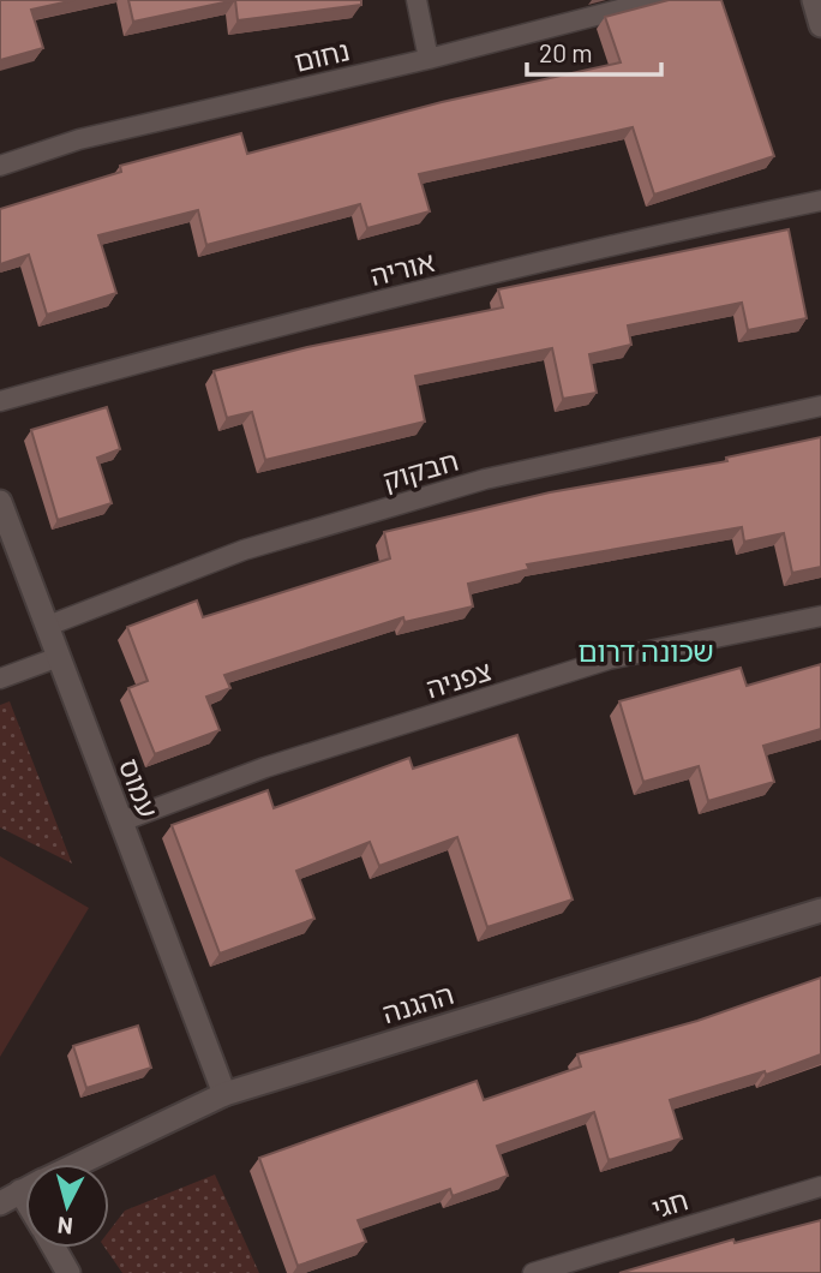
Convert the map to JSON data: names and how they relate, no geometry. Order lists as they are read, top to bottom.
{
  "streets": {
    "street": ["עמוס", "ההגנה"],
    "lane": [
      "נחום",
      "אוריה",
      "חבקוק",
      "צפניה",
      "חגי"
    ]
  },
  "crossings": [
    ["חבקוק", "עמוס"],
    ["צפניה", "עמוס"],
    ["עמוס", "ההגנה"]
  ],
  "districts": ["שכונה דרום"],
  "scale_bar": "20 m",
  "north": "bottom"
}
